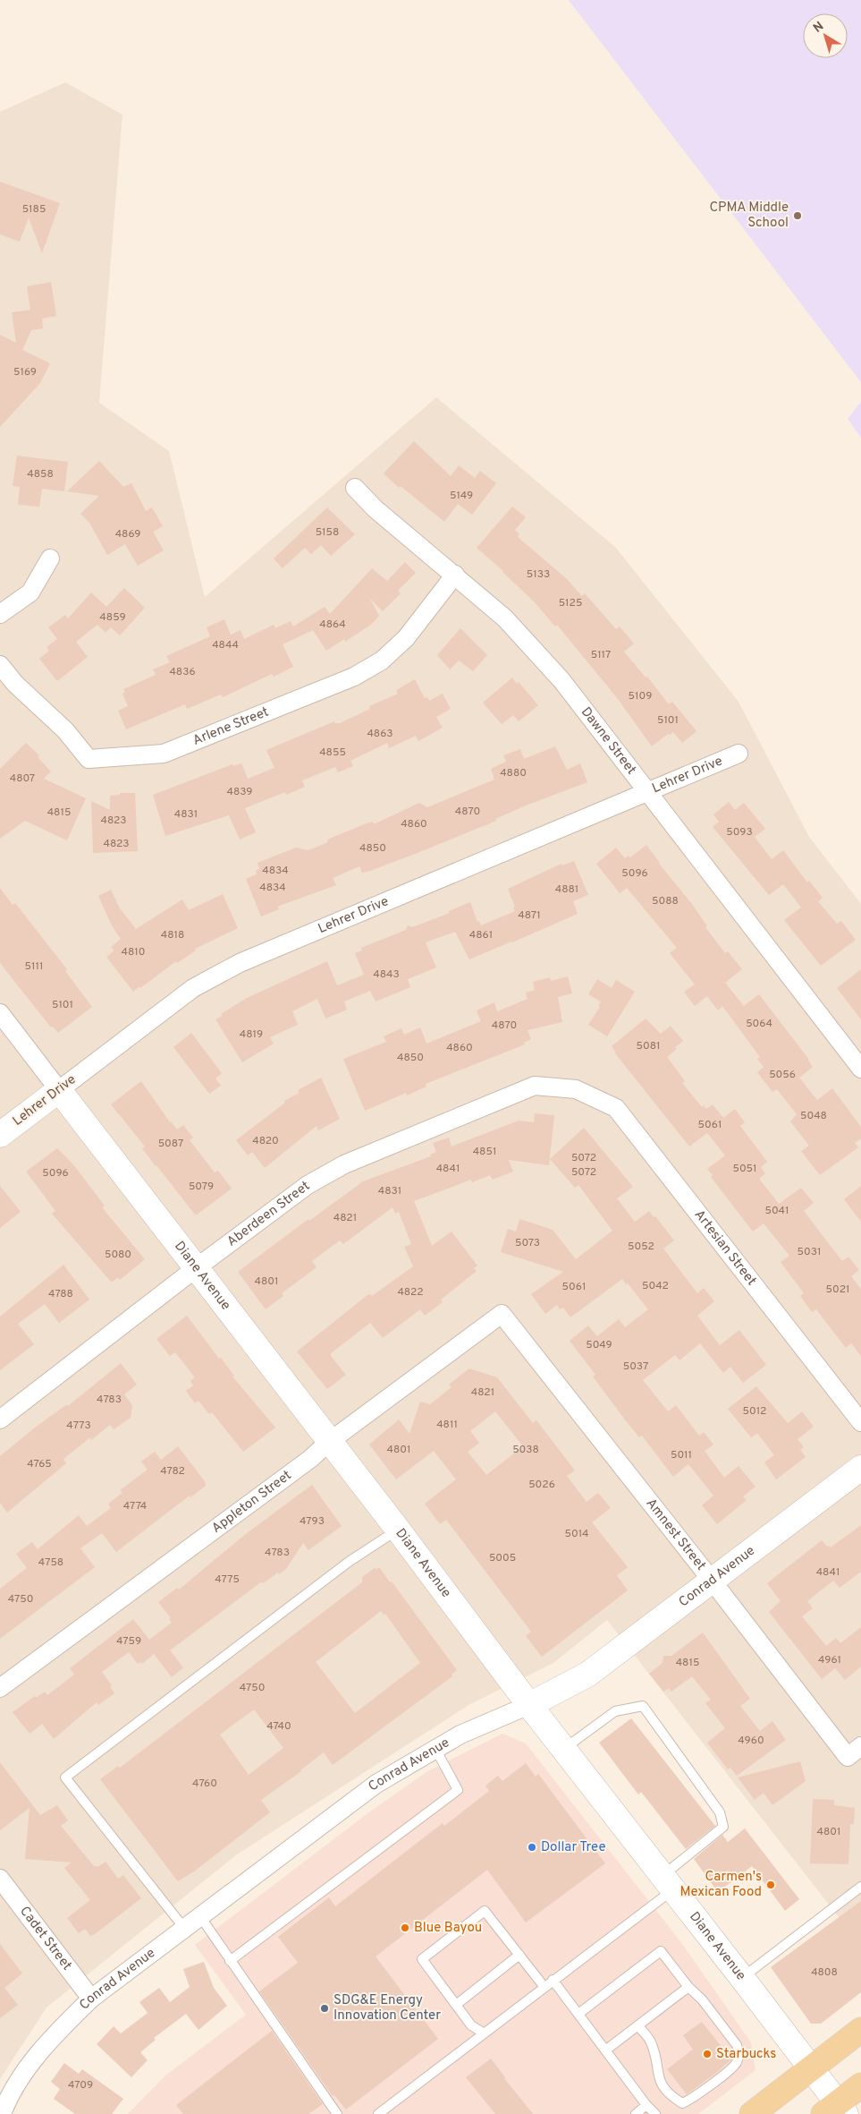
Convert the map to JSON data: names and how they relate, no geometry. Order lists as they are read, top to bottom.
{
  "streets": {
    "street": [
      "Arlene Street",
      "Dawne Street",
      "Lehrer Drive",
      "Aberdeen Street",
      "Artesian Street",
      "Diane Avenue",
      "Appleton Street",
      "Amnest Street",
      "Conrad Avenue",
      "Cadet Street"
    ]
  },
  "crossings": [
    ["Arlene Street", "Dawne Street"],
    ["Dawne Street", "Lehrer Drive"],
    ["Lehrer Drive", "Diane Avenue"],
    ["Aberdeen Street", "Artesian Street"],
    ["Aberdeen Street", "Diane Avenue"],
    ["Diane Avenue", "Appleton Street"],
    ["Diane Avenue", "Conrad Avenue"],
    ["Appleton Street", "Amnest Street"],
    ["Amnest Street", "Conrad Avenue"],
    ["Conrad Avenue", "Cadet Street"]
  ],
  "places": [
    "CPMA Middle School",
    "Dollar Tree",
    "Carmen's Mexican Food",
    "Blue Bayou",
    "SDG&E Energy Innovation Center",
    "Starbucks"
  ],
  "house_numbers": [
    "5185",
    "5169",
    "4858",
    "5149",
    "5158",
    "4869",
    "5133",
    "5125",
    "4859",
    "4864",
    "4844",
    "5117",
    "4836",
    "5109",
    "5101",
    "4863",
    "4855",
    "4880",
    "4807",
    "4839",
    "4870",
    "4815",
    "4831",
    "4823",
    "4860",
    "5093",
    "4823",
    "4850",
    "4834",
    "5096",
    "4834",
    "4881",
    "5088",
    "4871",
    "4818",
    "4861",
    "4810",
    "5111",
    "4843",
    "5101",
    "5064",
    "4870",
    "4819",
    "5081",
    "4860",
    "4850",
    "5056",
    "5048",
    "5061",
    "4820",
    "5087",
    "4851",
    "5072",
    "4841",
    "5051",
    "5072",
    "5096",
    "5079",
    "4831",
    "5041",
    "4821",
    "5073",
    "5052",
    "5031",
    "5080",
    "4801",
    "5042",
    "5061",
    "5021",
    "4822",
    "4788",
    "5049",
    "5037",
    "4821",
    "4783",
    "5012",
    "4811",
    "4773",
    "4801",
    "5038",
    "5011",
    "4765",
    "4782",
    "5026",
    "4774",
    "4793",
    "5014",
    "4783",
    "5005",
    "4758",
    "4841",
    "4775",
    "4750",
    "4759",
    "4961",
    "4815",
    "4750",
    "4740",
    "4960",
    "4760",
    "4801",
    "4808",
    "4709"
  ],
  "north": "top left"
}
